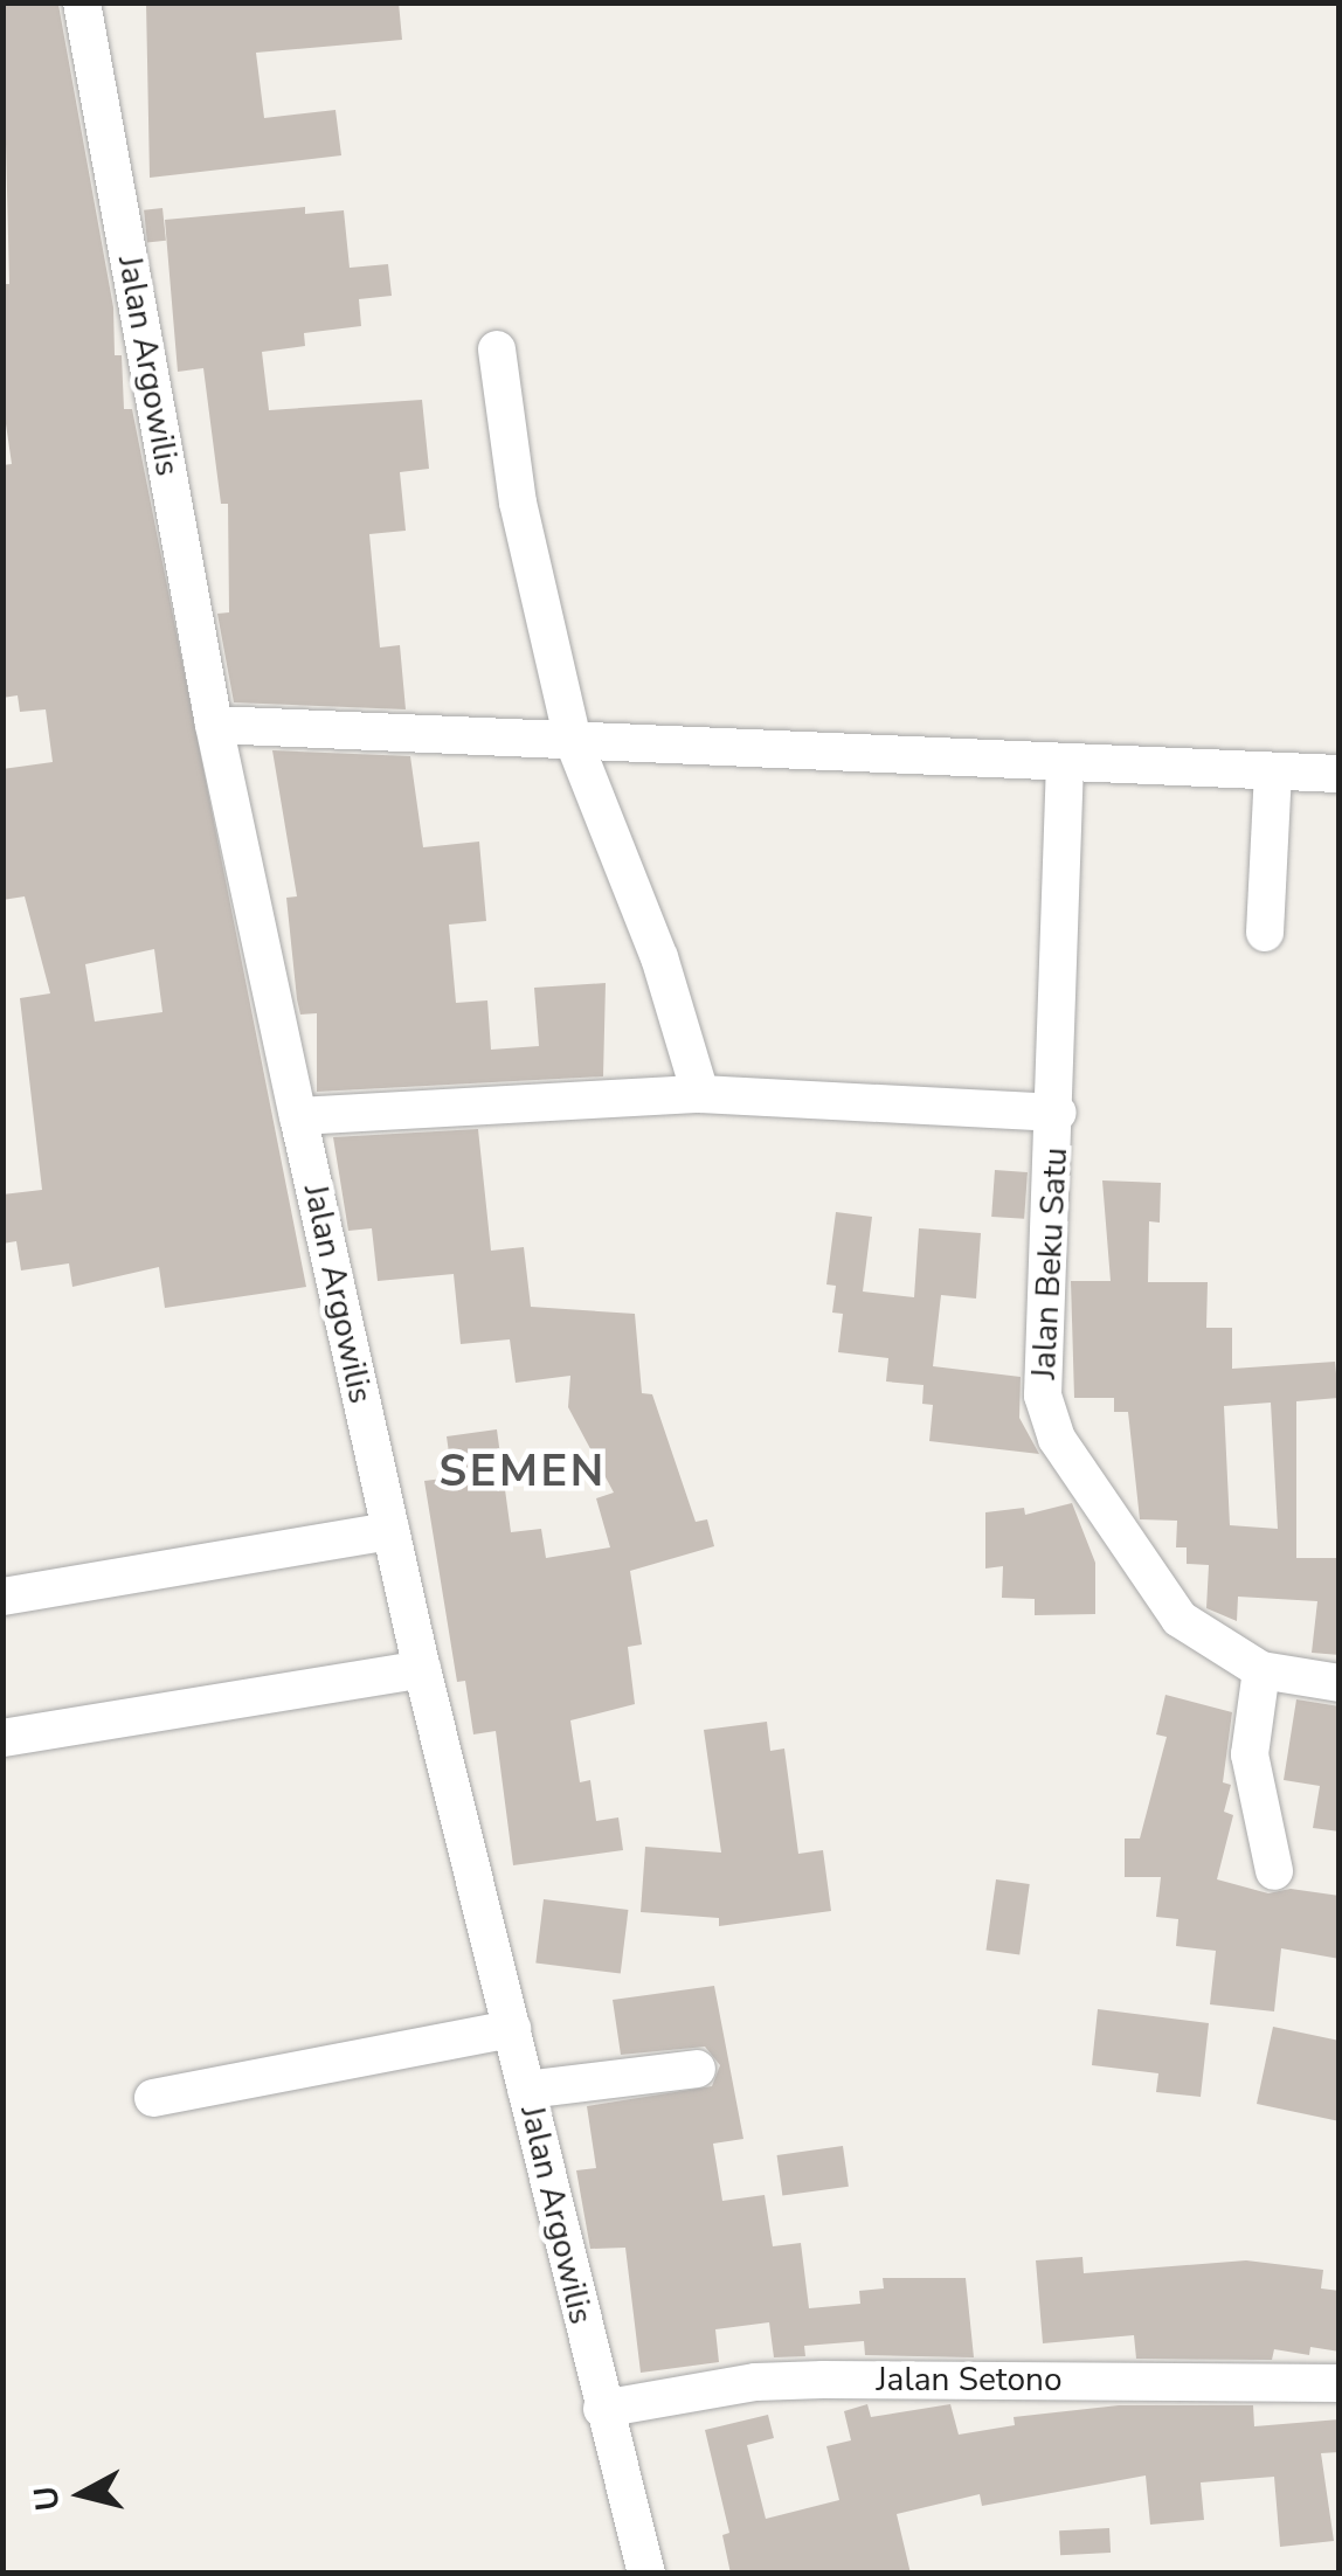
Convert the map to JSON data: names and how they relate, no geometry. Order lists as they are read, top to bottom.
{
  "streets": {
    "street": ["Jalan Argowilis", "Jalan Beku Satu", "Jalan Setono"]
  },
  "crossings": [
    ["Jalan Argowilis", "Jalan Setono"]
  ],
  "districts": ["SEMEN"],
  "north": "left"
}
